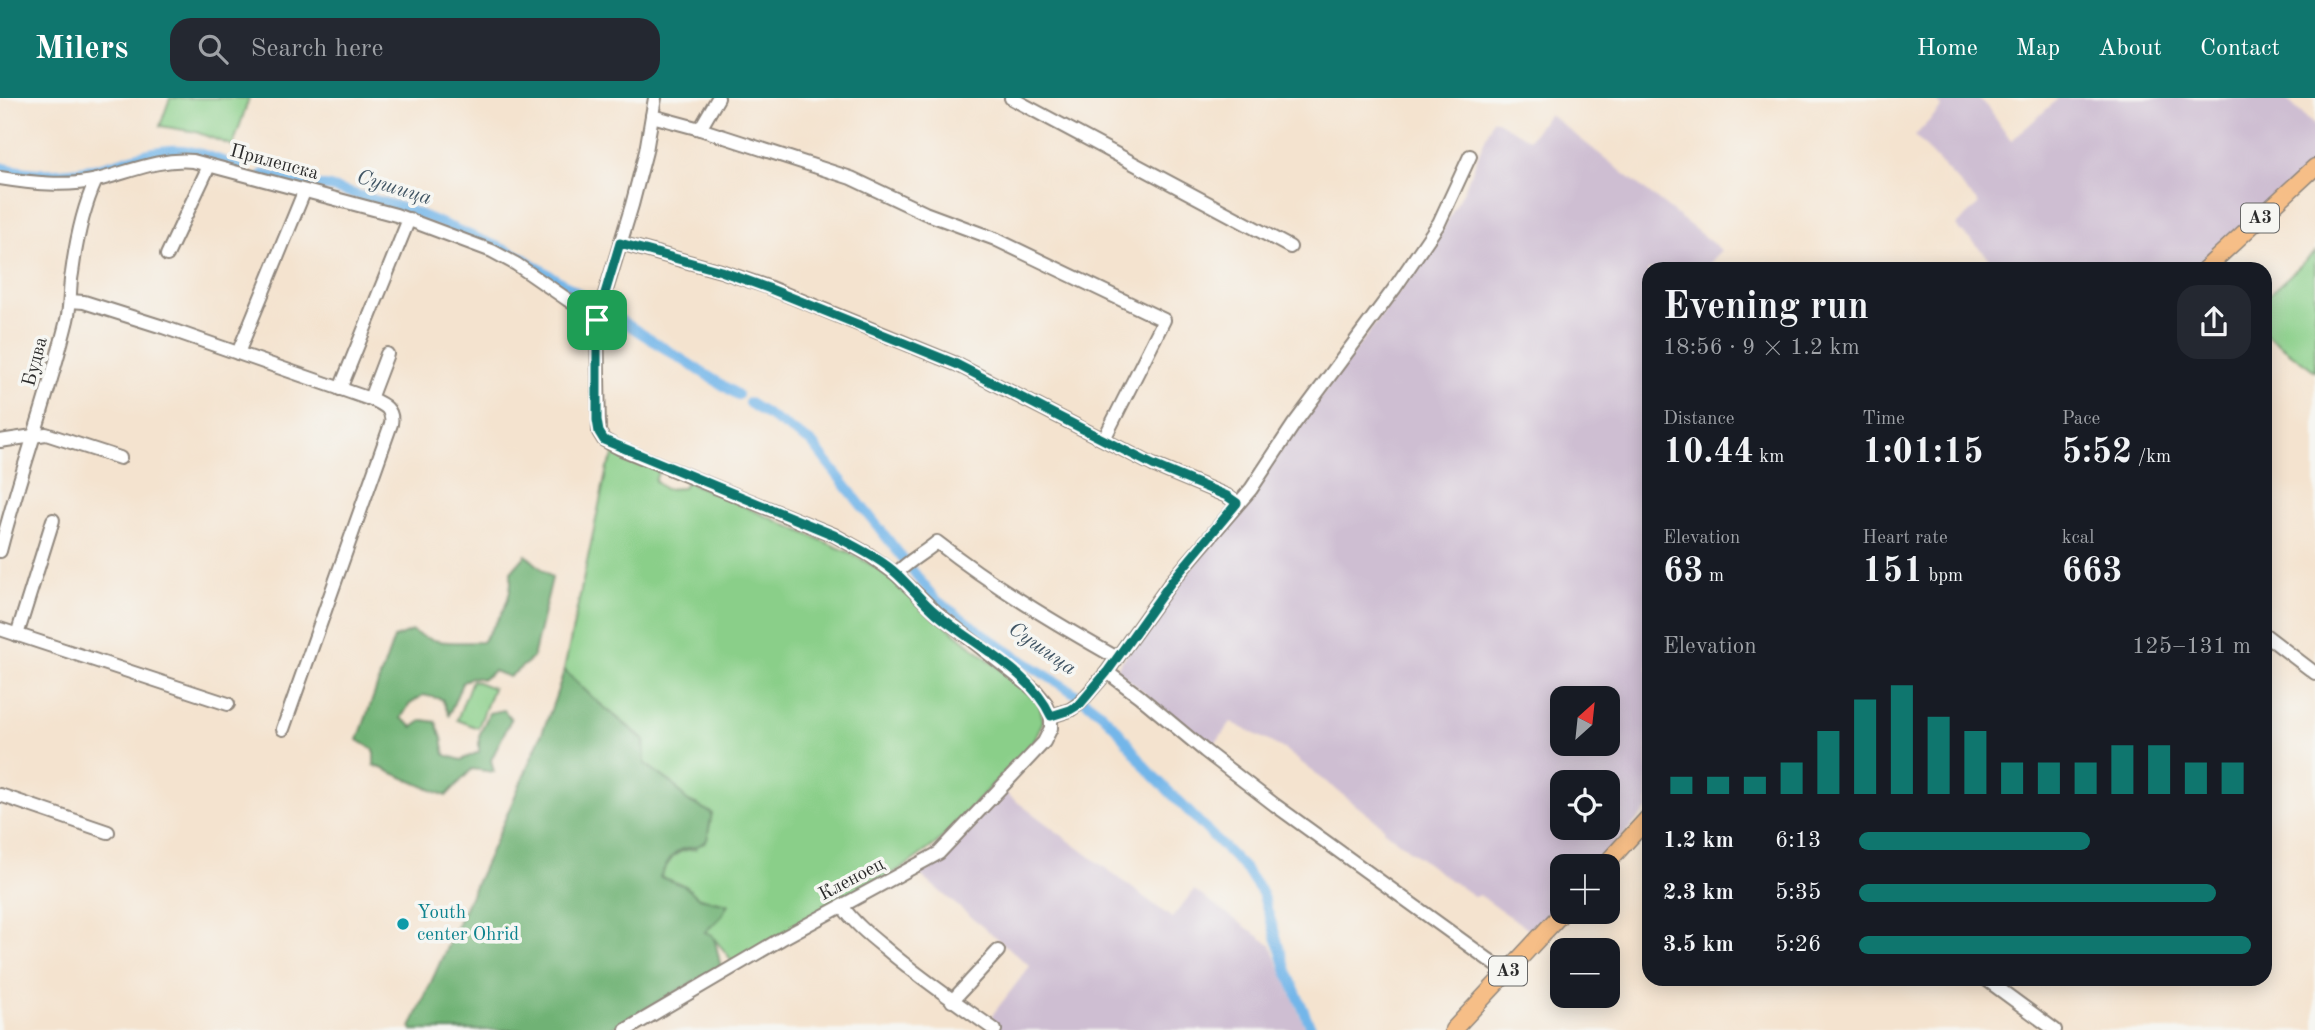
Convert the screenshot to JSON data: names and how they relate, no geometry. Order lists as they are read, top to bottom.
{
  "streets": {
    "main road": ["A3"],
    "street": ["Прилепска", "Будва", "Кленоец"]
  },
  "crossings": [
    ["Прилепска", "Будва"]
  ],
  "water": ["Сушица"],
  "places": ["Youth center Ohrid"],
  "north": "top right",
  "page": {
    "header": "Milers",
    "search": "Search here",
    "nav": [
      "Home",
      "Map",
      "About",
      "Contact"
    ],
    "heading": ["Evening run", "18:56 · 9 × 1.2 km"],
    "stats": [
      ["Distance", "10.44 km"],
      ["Time", "1:01:15"],
      ["Pace", "5:52 /km"],
      ["Elevation", "63 m"],
      ["Heart rate", "151 bpm"],
      ["kcal", "663"]
    ],
    "chart": ["Elevation", "125–131 m"],
    "map_buttons": ["+", "−"],
    "list": [
      {
        "name": "1.2 km",
        "note": "6:13"
      },
      {
        "name": "2.3 km",
        "note": "5:35"
      },
      {
        "name": "3.5 km",
        "note": "5:26"
      }
    ]
  }
}
